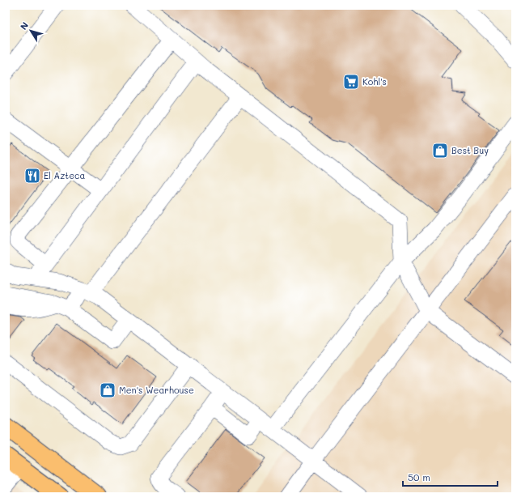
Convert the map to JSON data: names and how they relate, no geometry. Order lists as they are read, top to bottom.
{
  "places": {
    "supermarket": ["Kohl's"],
    "shop": ["Best Buy", "Men's Wearhouse"],
    "restaurant": ["El Azteca"]
  },
  "scale_bar": "50 m",
  "north": "top left"
}
